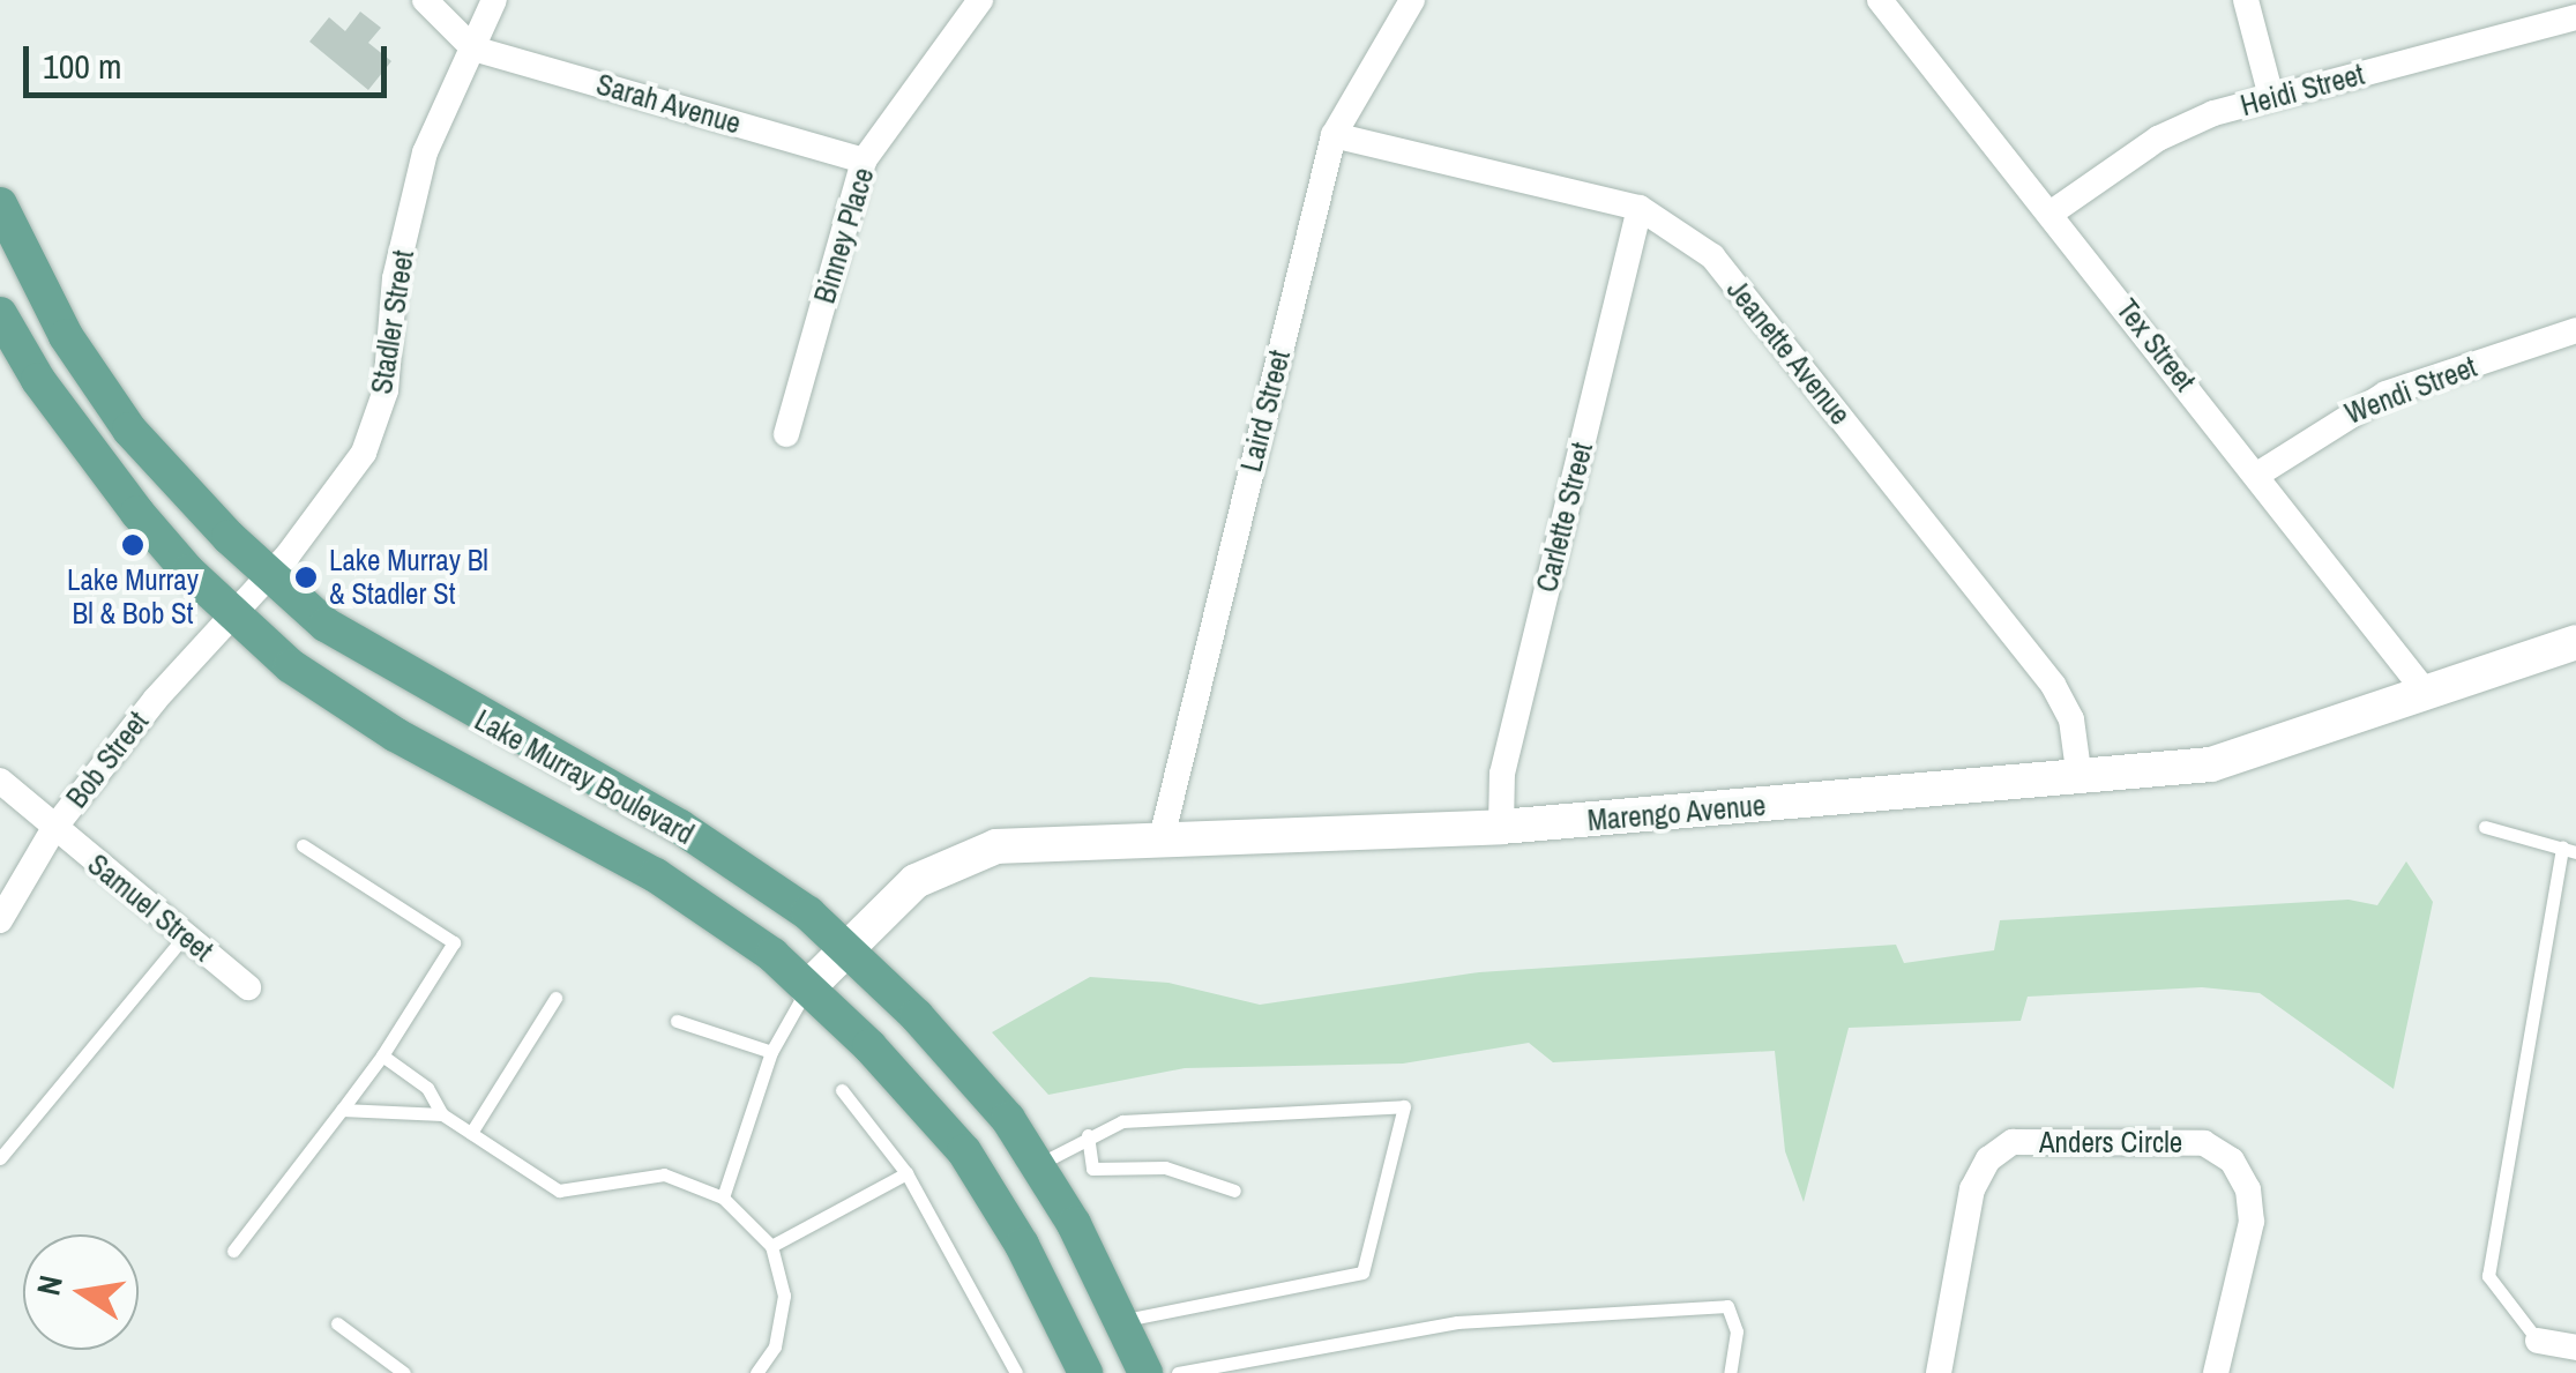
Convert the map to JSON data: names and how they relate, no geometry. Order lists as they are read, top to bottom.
{
  "streets": {
    "main road": ["Lake Murray Boulevard"],
    "street": [
      "Heidi Street",
      "Sarah Avenue",
      "Binney Place",
      "Stadler Street",
      "Tex Street",
      "Jeanette Avenue",
      "Wendi Street",
      "Laird Street",
      "Carlette Street",
      "Bob Street",
      "Marengo Avenue",
      "Samuel Street",
      "Anders Circle"
    ]
  },
  "crossings": [
    ["Heidi Street", "Tex Street"],
    ["Sarah Avenue", "Binney Place"],
    ["Sarah Avenue", "Stadler Street"],
    ["Stadler Street", "Bob Street"],
    ["Stadler Street", "Lake Murray Boulevard"],
    ["Tex Street", "Wendi Street"],
    ["Tex Street", "Marengo Avenue"],
    ["Jeanette Avenue", "Laird Street"],
    ["Jeanette Avenue", "Carlette Street"],
    ["Jeanette Avenue", "Marengo Avenue"],
    ["Laird Street", "Marengo Avenue"],
    ["Carlette Street", "Marengo Avenue"],
    ["Bob Street", "Lake Murray Boulevard"],
    ["Bob Street", "Samuel Street"],
    ["Lake Murray Boulevard", "Marengo Avenue"]
  ],
  "places": ["Lake Murray Bl & Bob St", "Lake Murray Bl & Stadler St"],
  "scale_bar": "100 m",
  "north": "left"
}
